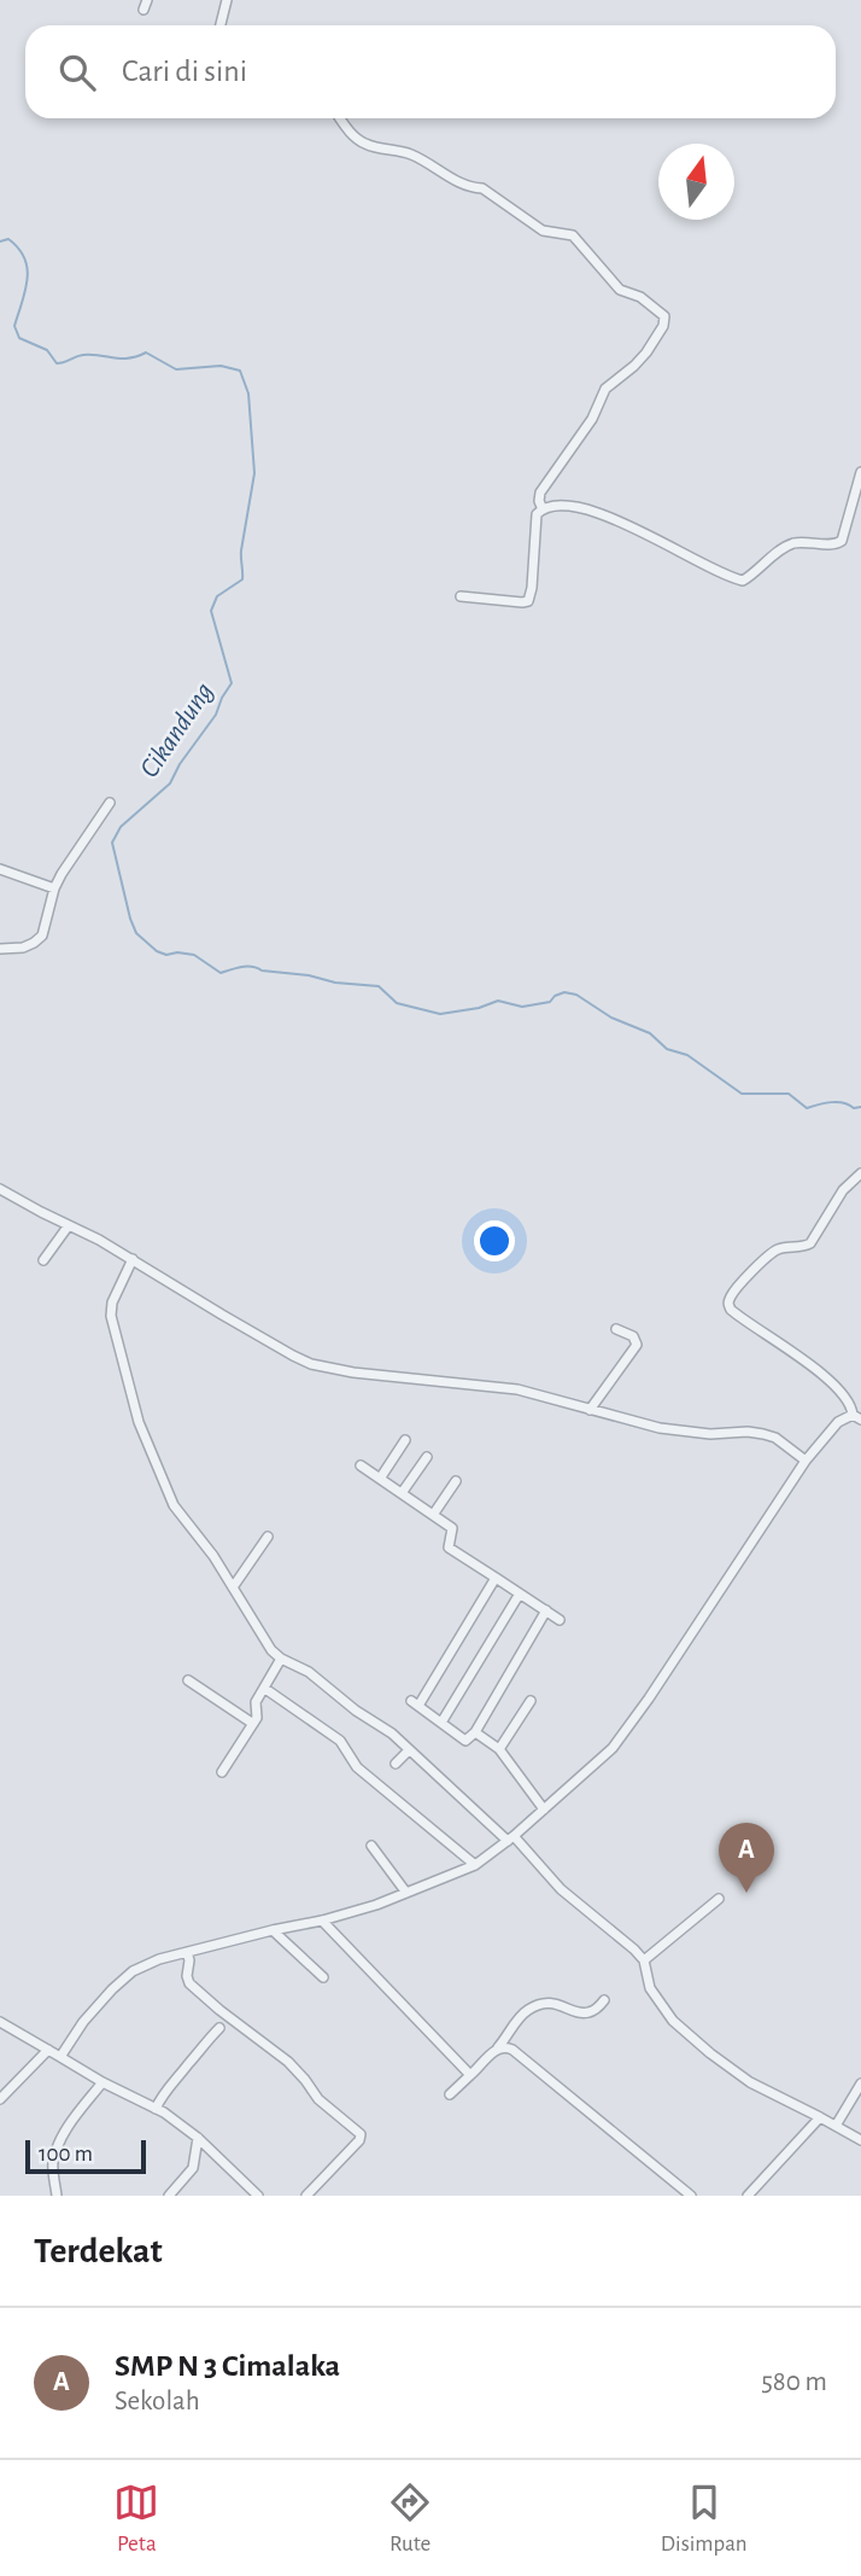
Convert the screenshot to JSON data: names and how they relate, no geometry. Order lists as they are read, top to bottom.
{
  "water": ["Cikandung"],
  "scale_bar": "100 m",
  "north": "top",
  "page": {
    "search": "Cari di sini",
    "pins": "A",
    "scale": "100 m",
    "heading": "Terdekat",
    "list": [
      {
        "mark": "A",
        "name": "SMP N 3 Cimalaka",
        "note": "Sekolah",
        "value": "580 m"
      }
    ],
    "nav": ["Peta", "Rute", "Disimpan"]
  }
}
